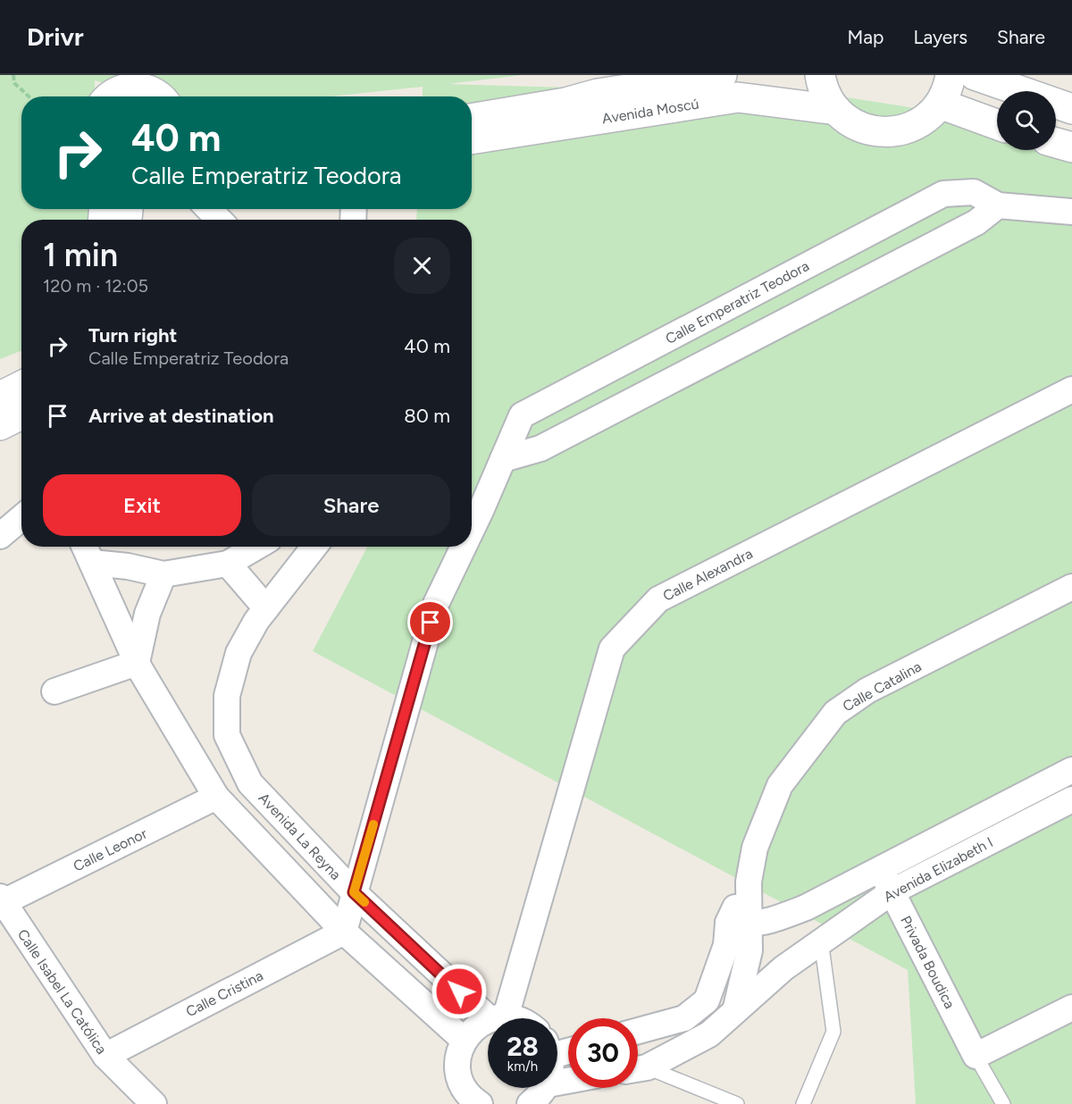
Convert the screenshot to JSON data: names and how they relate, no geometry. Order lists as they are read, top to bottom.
{
  "streets": {
    "street": [
      "Avenida Moscú",
      "Calle Emperatriz Teodora",
      "Calle Alexandra",
      "Calle Catalina",
      "Avenida La Reyna",
      "Calle Leonor",
      "Avenida Elizabeth I",
      "Privada Boudica",
      "Calle Isabel La Católica",
      "Calle Cristina"
    ]
  },
  "crossings": [
    ["Calle Emperatriz Teodora", "Avenida La Reyna"],
    ["Calle Emperatriz Teodora", "Calle Cristina"],
    ["Calle Alexandra", "Avenida La Reyna"],
    ["Calle Catalina", "Avenida Elizabeth I"],
    ["Calle Leonor", "Calle Isabel La Católica"],
    ["Avenida Elizabeth I", "Privada Boudica"],
    ["Calle Isabel La Católica", "Calle Cristina"]
  ],
  "page": {
    "header": "Drivr",
    "nav": ["Map", "Layers", "Share"],
    "turn": ["40 m", "Calle Emperatriz Teodora"],
    "heading": ["1 min", "120 m · 12:05"],
    "list": [
      {
        "name": "Turn right",
        "note": "Calle Emperatriz Teodora",
        "value": "40 m"
      },
      {
        "name": "Arrive at destination",
        "value": "80 m"
      }
    ],
    "buttons": ["Exit", "Share"],
    "speed": "28 km/h",
    "limit": "30"
  }
}
